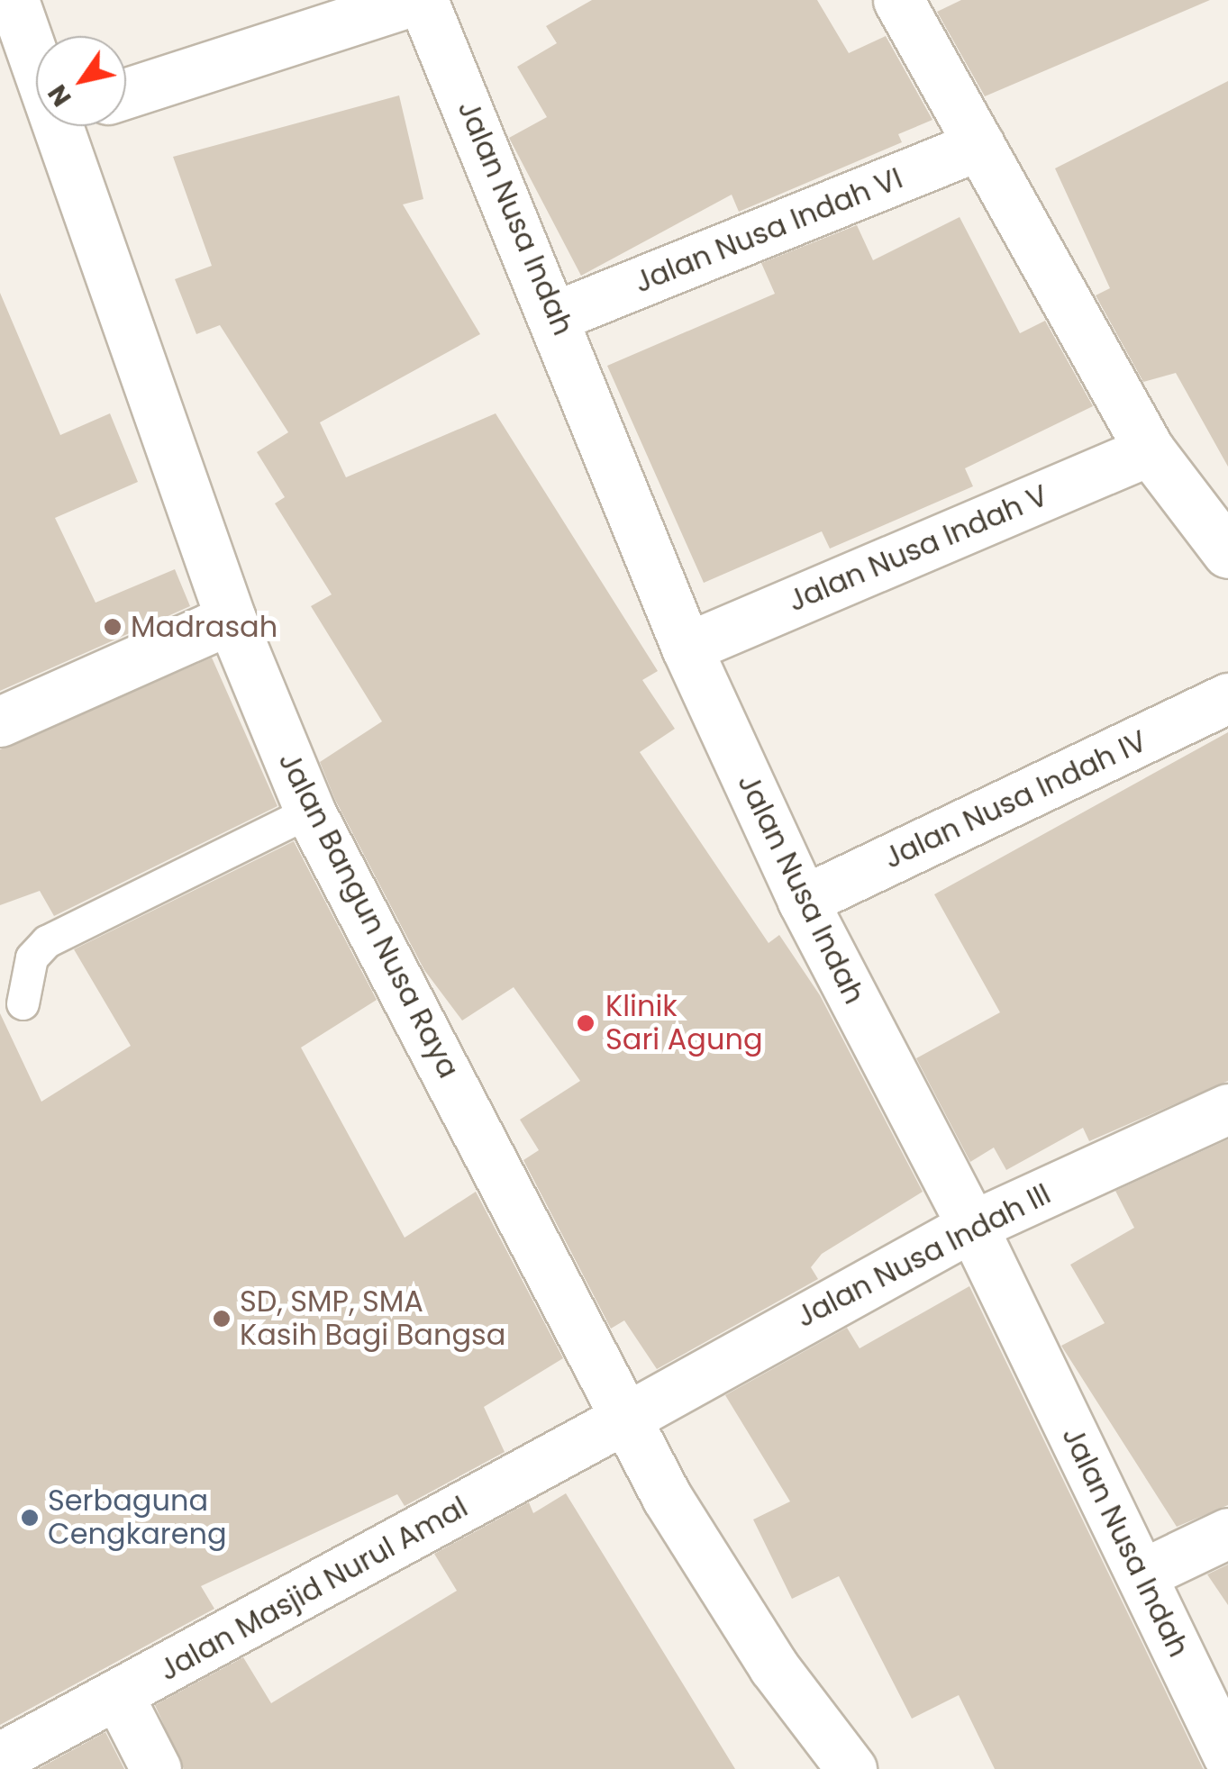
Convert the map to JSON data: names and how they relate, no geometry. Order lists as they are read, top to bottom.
{
  "streets": {
    "street": [
      "Jalan Nusa Indah",
      "Jalan Nusa Indah VI",
      "Jalan Nusa Indah V",
      "Jalan Nusa Indah IV",
      "Jalan Bangun Nusa Raya",
      "Jalan Nusa Indah III",
      "Jalan Masjid Nurul Amal"
    ]
  },
  "crossings": [
    ["Jalan Nusa Indah", "Jalan Nusa Indah VI"],
    ["Jalan Nusa Indah", "Jalan Nusa Indah V"],
    ["Jalan Nusa Indah", "Jalan Nusa Indah IV"],
    ["Jalan Nusa Indah", "Jalan Nusa Indah III"],
    ["Jalan Bangun Nusa Raya", "Jalan Nusa Indah III"],
    ["Jalan Bangun Nusa Raya", "Jalan Masjid Nurul Amal"],
    ["Jalan Nusa Indah III", "Jalan Masjid Nurul Amal"]
  ],
  "places": [
    "Madrasah",
    "Klinik Sari Agung",
    "SD, SMP, SMA Kasih Bagi Bangsa",
    "Serbaguna Cengkareng"
  ],
  "north": "bottom left"
}
